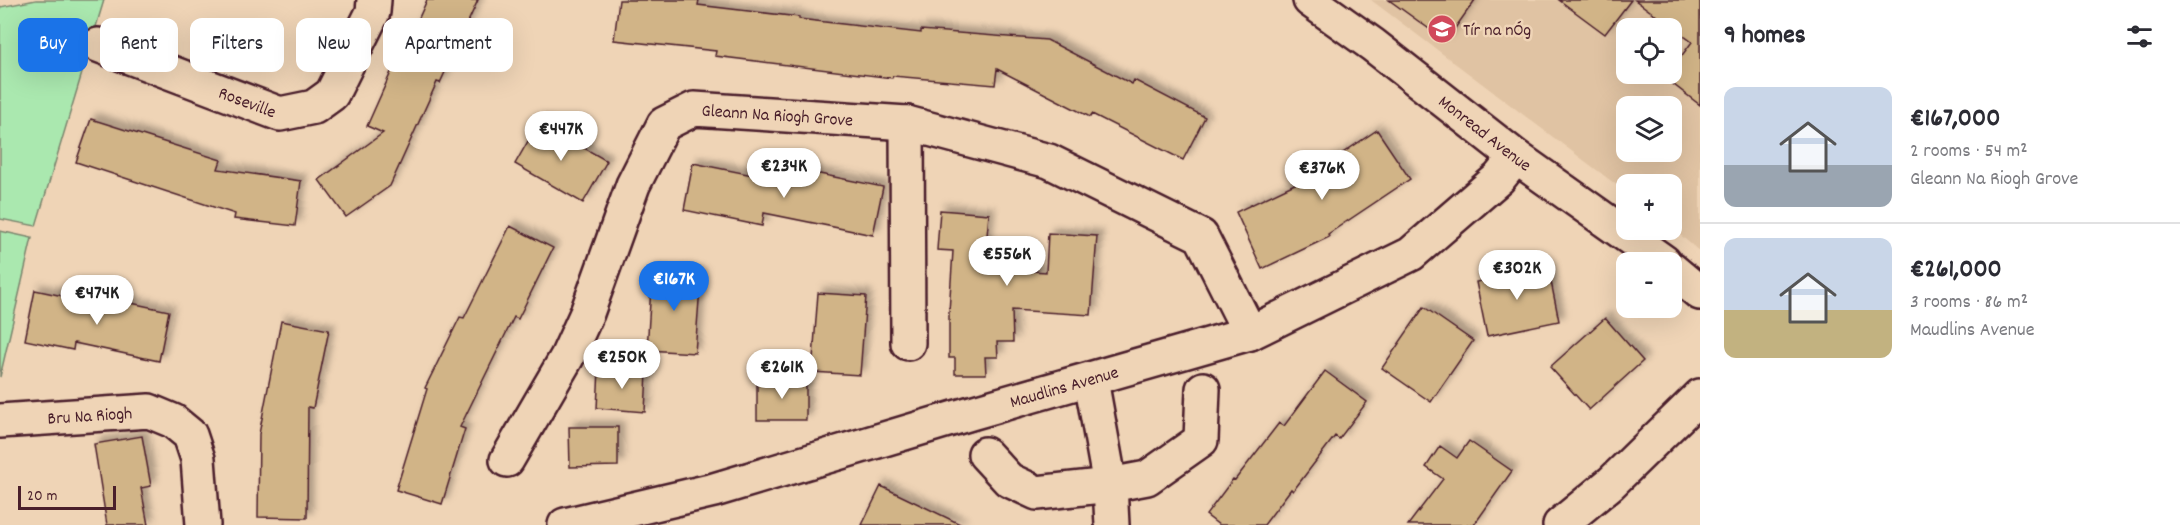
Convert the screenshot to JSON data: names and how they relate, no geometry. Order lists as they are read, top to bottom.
{
  "streets": {
    "street": [
      "Roseville",
      "Gleann Na Riogh Grove",
      "Monread Avenue",
      "Maudlins Avenue",
      "Bru Na Riogh"
    ]
  },
  "crossings": [
    ["Gleann Na Riogh Grove", "Maudlins Avenue"],
    ["Monread Avenue", "Maudlins Avenue"]
  ],
  "places": {
    "school or university": ["Tír na nÓg"]
  },
  "scale_bar": "20 m",
  "page": {
    "heading": "9 homes",
    "map_buttons": ["+", "−"],
    "chip": [
      "Buy",
      "Rent",
      "Filters",
      "New",
      "Apartment"
    ],
    "list": [
      {
        "name": "€167,000",
        "note": "2 rooms · 54 m² · Gleann Na Riogh Grove"
      },
      {
        "name": "€261,000",
        "note": "3 rooms · 86 m² · Maudlins Avenue"
      }
    ],
    "price": [
      "€447K",
      "€234K",
      "€376K",
      "€556K",
      "€302K",
      "€167K",
      "€474K",
      "€250K",
      "€261K"
    ],
    "scale": "20 m"
  }
}
